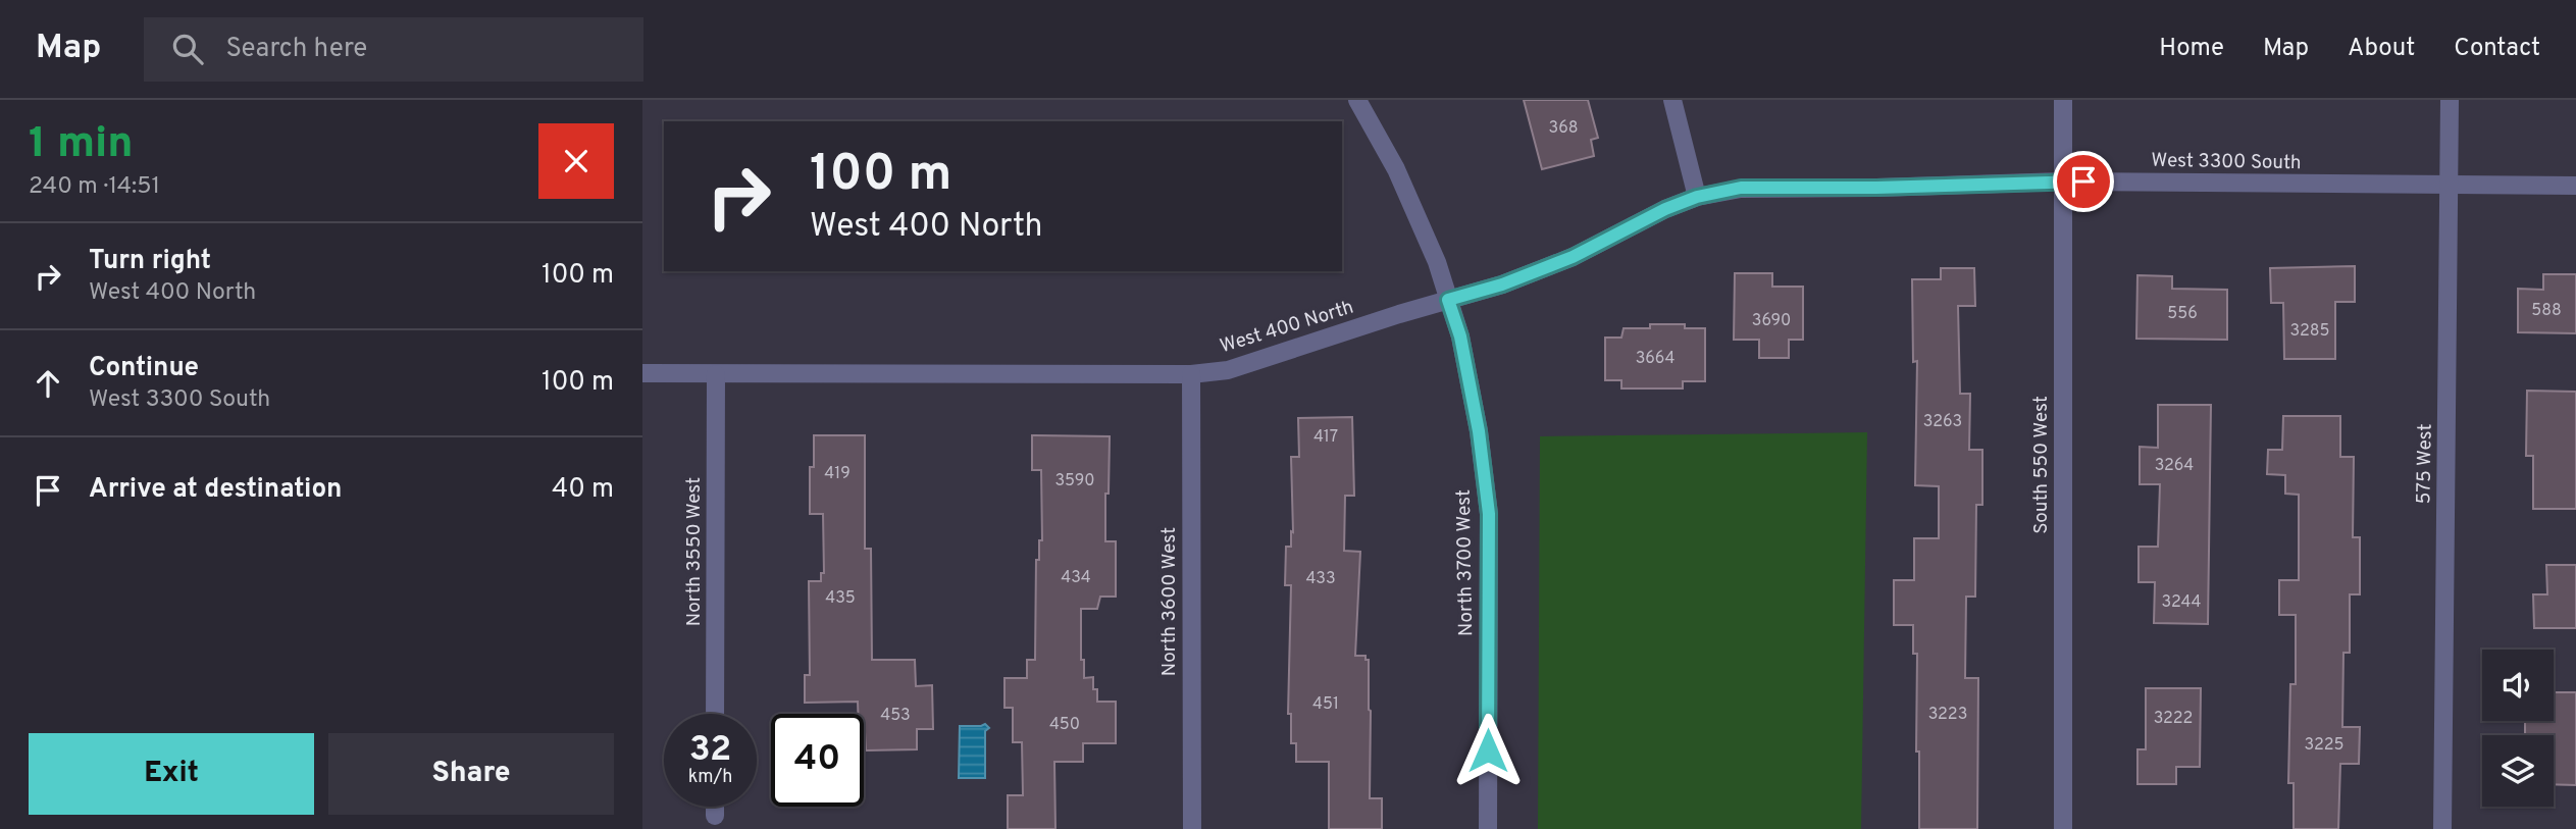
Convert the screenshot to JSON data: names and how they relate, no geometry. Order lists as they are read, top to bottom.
{
  "streets": {
    "street": [
      "West 3300 South",
      "West 400 North",
      "575 West",
      "South 550 West",
      "North 3550 West",
      "North 3700 West",
      "North 3600 West"
    ]
  },
  "crossings": [
    ["West 3300 South", "West 400 North"],
    ["West 3300 South", "575 West"],
    ["West 3300 South", "South 550 West"],
    ["West 400 North", "North 3550 West"],
    ["West 400 North", "North 3700 West"],
    ["West 400 North", "North 3600 West"]
  ],
  "house_numbers": [
    "368",
    "588",
    "556",
    "3690",
    "3285",
    "3664",
    "3263",
    "417",
    "3264",
    "419",
    "3590",
    "434",
    "433",
    "435",
    "3244",
    "451",
    "3223",
    "453",
    "3222",
    "450",
    "3225"
  ],
  "page": {
    "header": "Map",
    "search": "Search here",
    "nav": [
      "Home",
      "Map",
      "About",
      "Contact"
    ],
    "heading": ["1 min", "240 m · 14:51"],
    "turn": ["100 m", "West 400 North"],
    "list": [
      {
        "name": "Turn right",
        "note": "West 400 North",
        "value": "100 m"
      },
      {
        "name": "Continue",
        "note": "West 3300 South",
        "value": "100 m"
      },
      {
        "name": "Arrive at destination",
        "value": "40 m"
      }
    ],
    "speed": "32 km/h",
    "limit": "40",
    "buttons": ["Exit", "Share"]
  }
}
